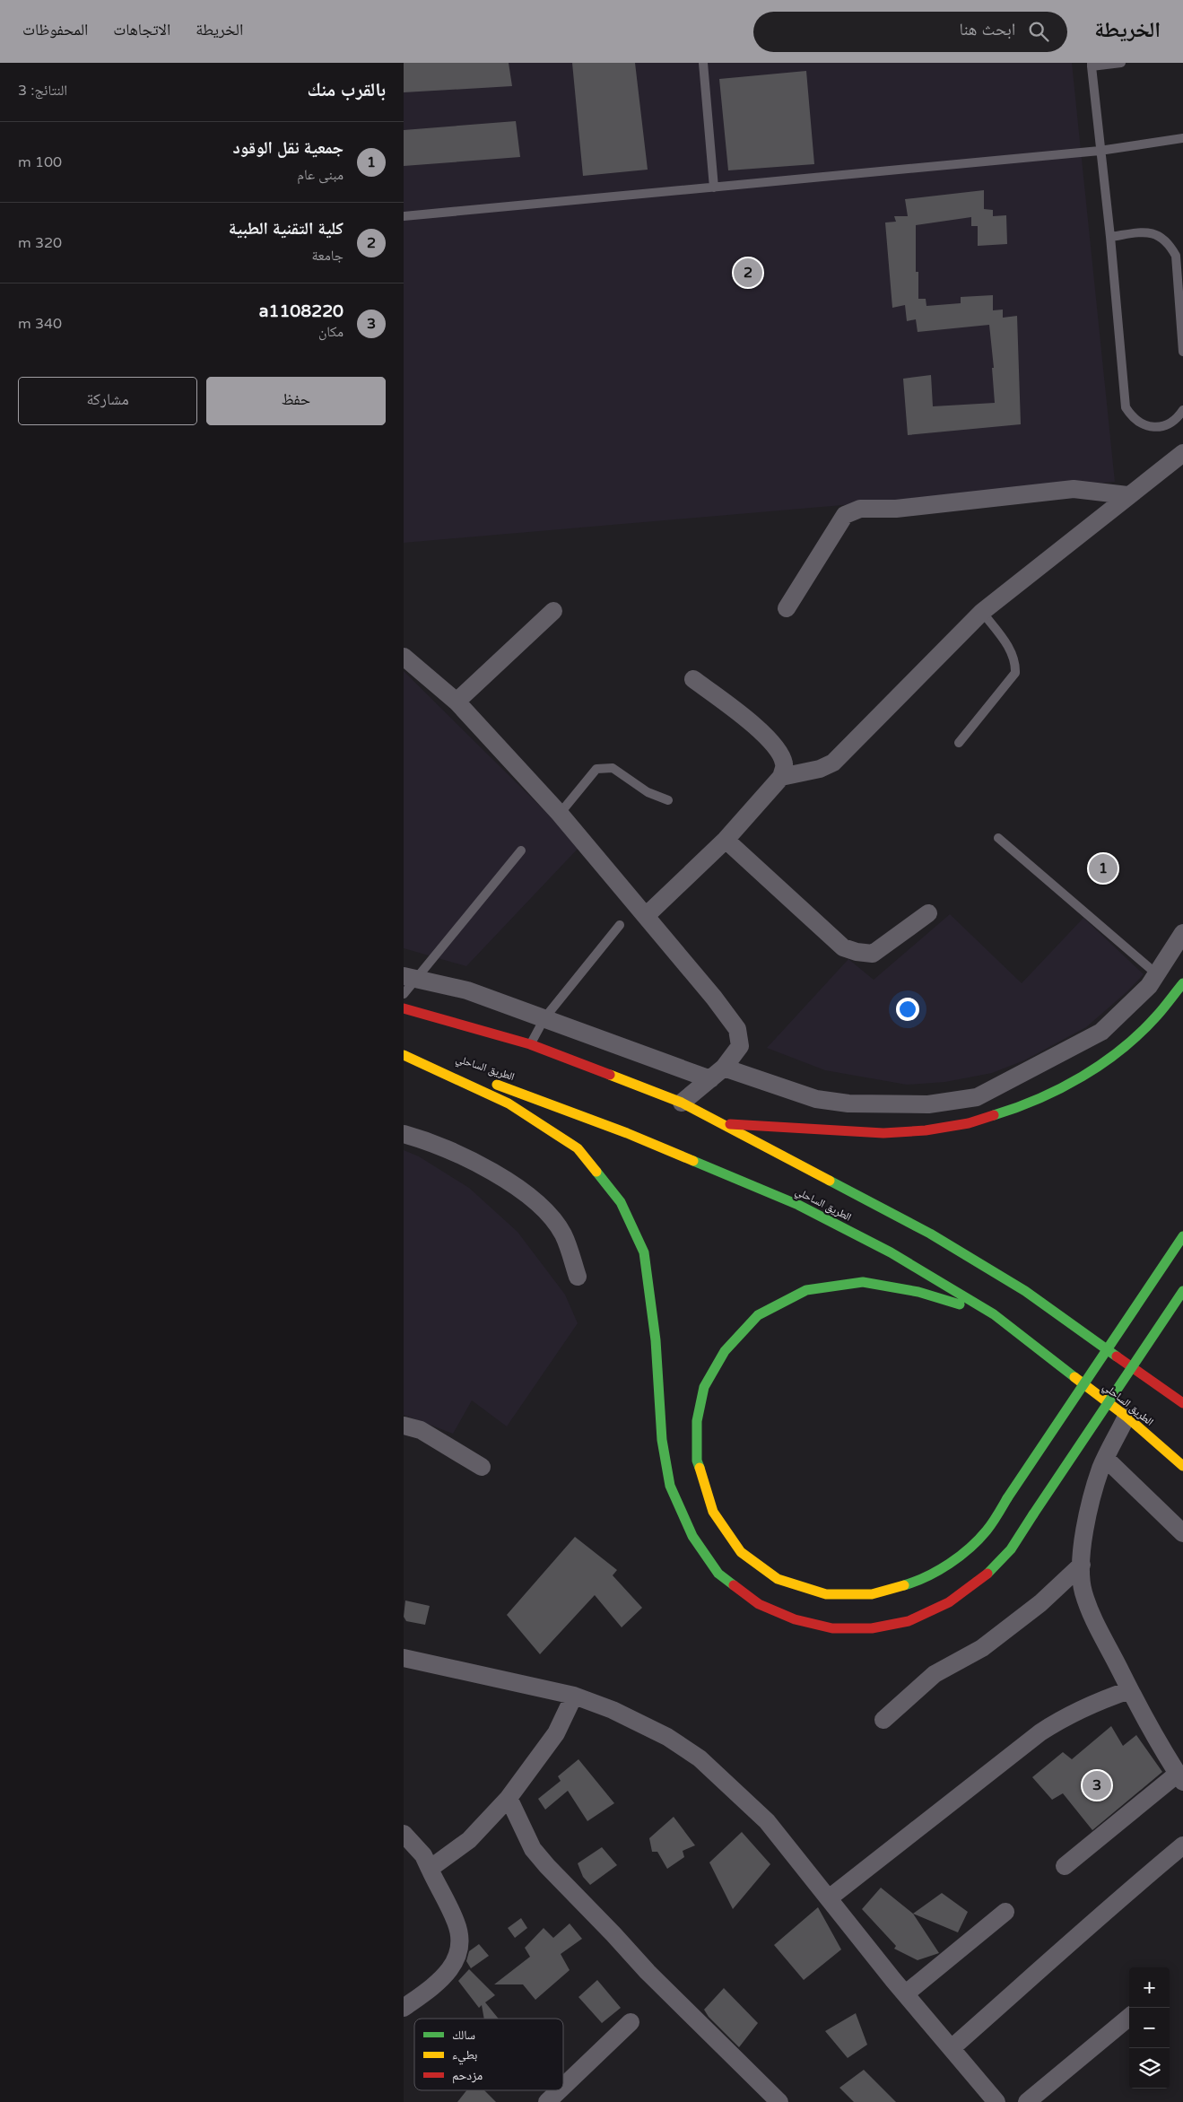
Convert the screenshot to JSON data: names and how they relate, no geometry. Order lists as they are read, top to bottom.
{
  "streets": {
    "highway": ["الطريق الساحلي"]
  },
  "legend": ["سالك", "بطيء", "مزدحم"],
  "page": {
    "header": "الخريطة",
    "search": "ابحث هنا",
    "nav": ["الخريطة", "الاتجاهات", "المحفوظات"],
    "heading": ["بالقرب منك", "النتائج: 3"],
    "list": [
      {
        "mark": "1",
        "name": "جمعية نقل الوقود",
        "note": "مبنى عام",
        "value": "100 m"
      },
      {
        "mark": "2",
        "name": "كلية التقنية الطبية",
        "note": "جامعة",
        "value": "320 m"
      },
      {
        "mark": "3",
        "name": "a1108220",
        "note": "مكان",
        "value": "340 m"
      }
    ],
    "pins": ["2", "1", "3"],
    "buttons": ["حفظ", "مشاركة"],
    "map_buttons": ["+", "−"]
  }
}
